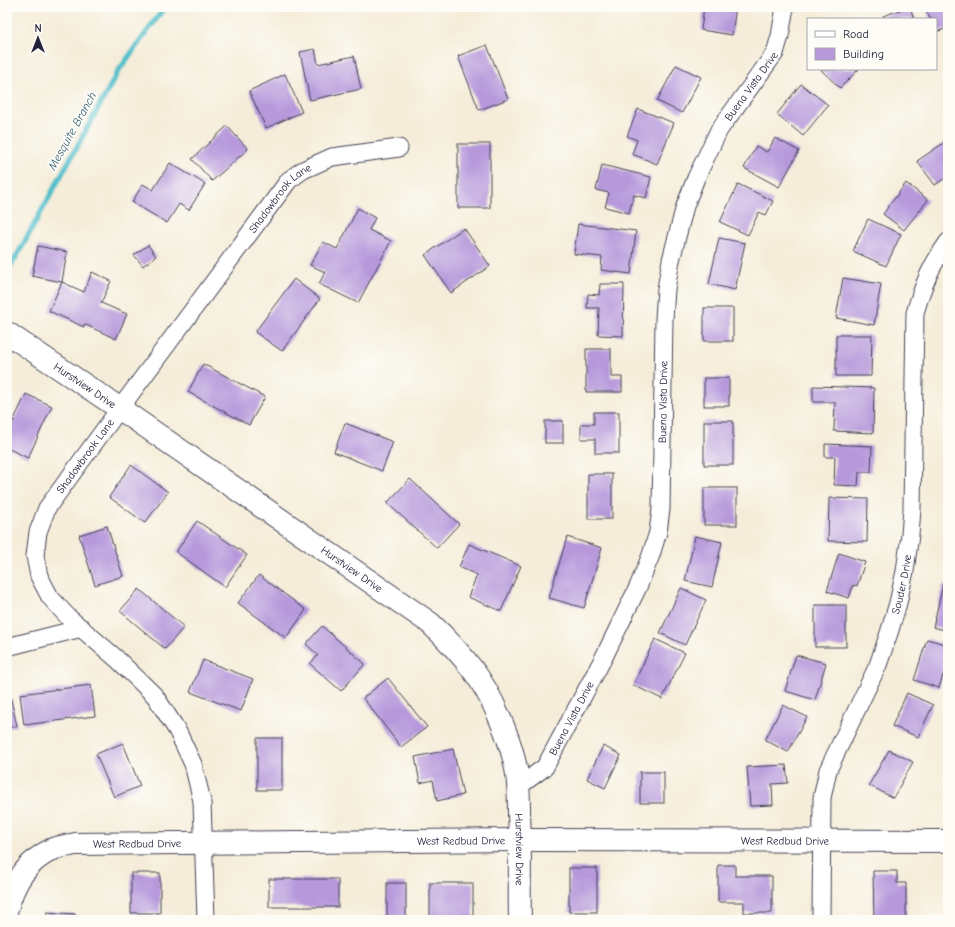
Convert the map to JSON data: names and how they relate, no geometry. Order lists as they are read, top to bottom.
{
  "streets": {
    "street": [
      "Buena Vista Drive",
      "Shadowbrook Lane",
      "Hurstview Drive",
      "Souder Drive",
      "West Redbud Drive"
    ]
  },
  "crossings": [
    ["Buena Vista Drive", "Hurstview Drive"],
    ["Shadowbrook Lane", "Hurstview Drive"],
    ["Shadowbrook Lane", "West Redbud Drive"],
    ["Hurstview Drive", "West Redbud Drive"],
    ["Souder Drive", "West Redbud Drive"]
  ],
  "water": ["Mesquite Branch"],
  "legend": ["Road", "Building"],
  "north": "top"
}
